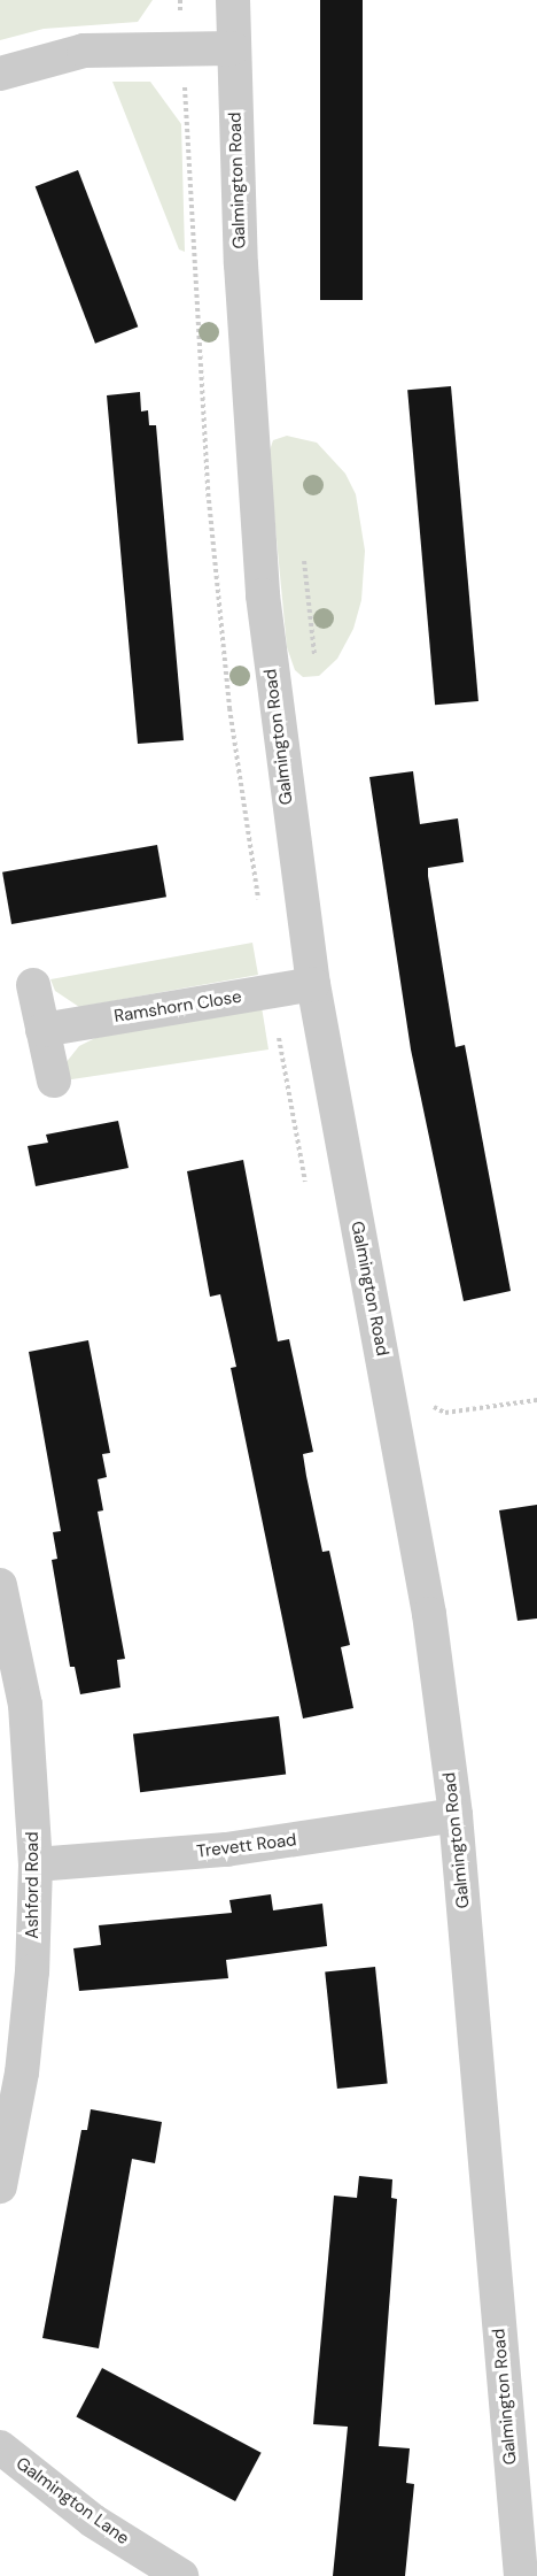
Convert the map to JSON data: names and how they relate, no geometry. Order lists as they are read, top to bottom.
{
  "streets": {
    "street": [
      "Galmington Road",
      "Ramshorn Close",
      "Trevett Road",
      "Ashford Road",
      "Galmington Lane"
    ]
  },
  "crossings": [
    ["Galmington Road", "Ramshorn Close"],
    ["Galmington Road", "Trevett Road"],
    ["Trevett Road", "Ashford Road"]
  ]
}
